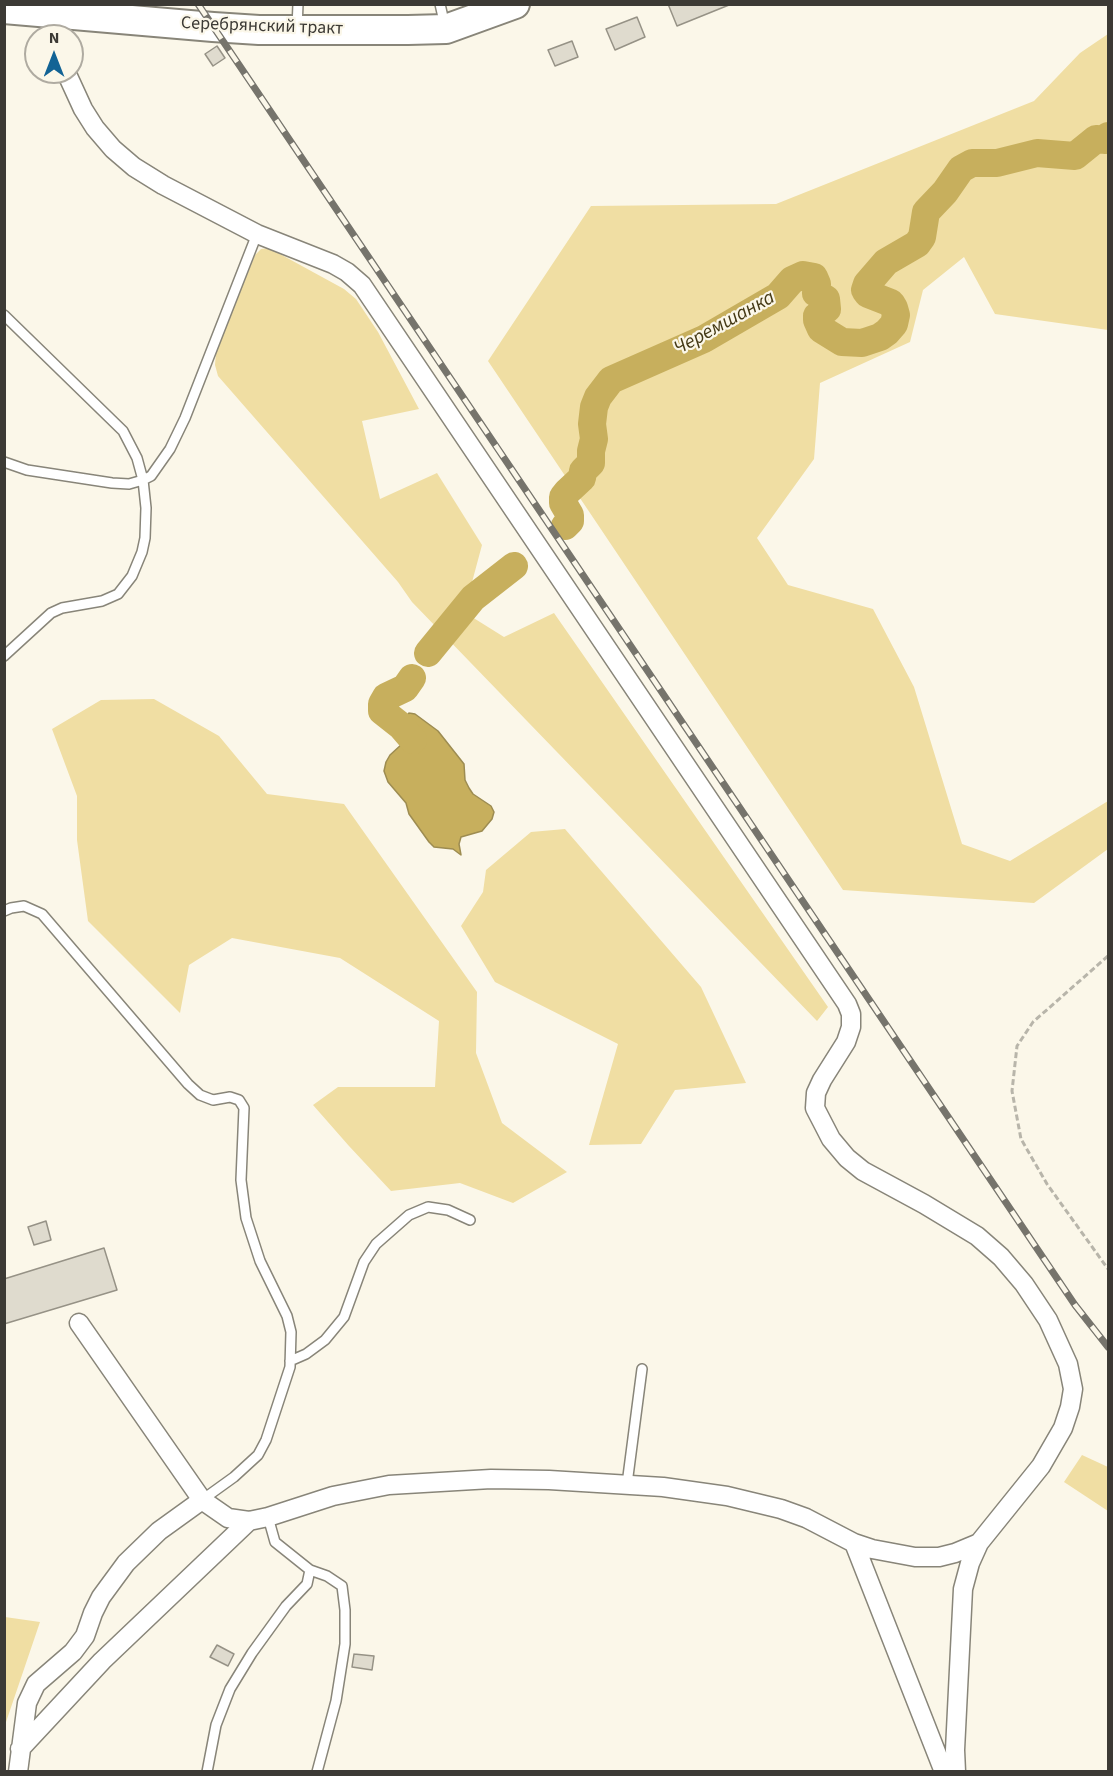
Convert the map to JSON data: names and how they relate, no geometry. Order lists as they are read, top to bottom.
{
  "streets": {
    "main road": ["Серебрянский тракт"]
  },
  "water": ["Черемшанка"],
  "north": "top"
}
